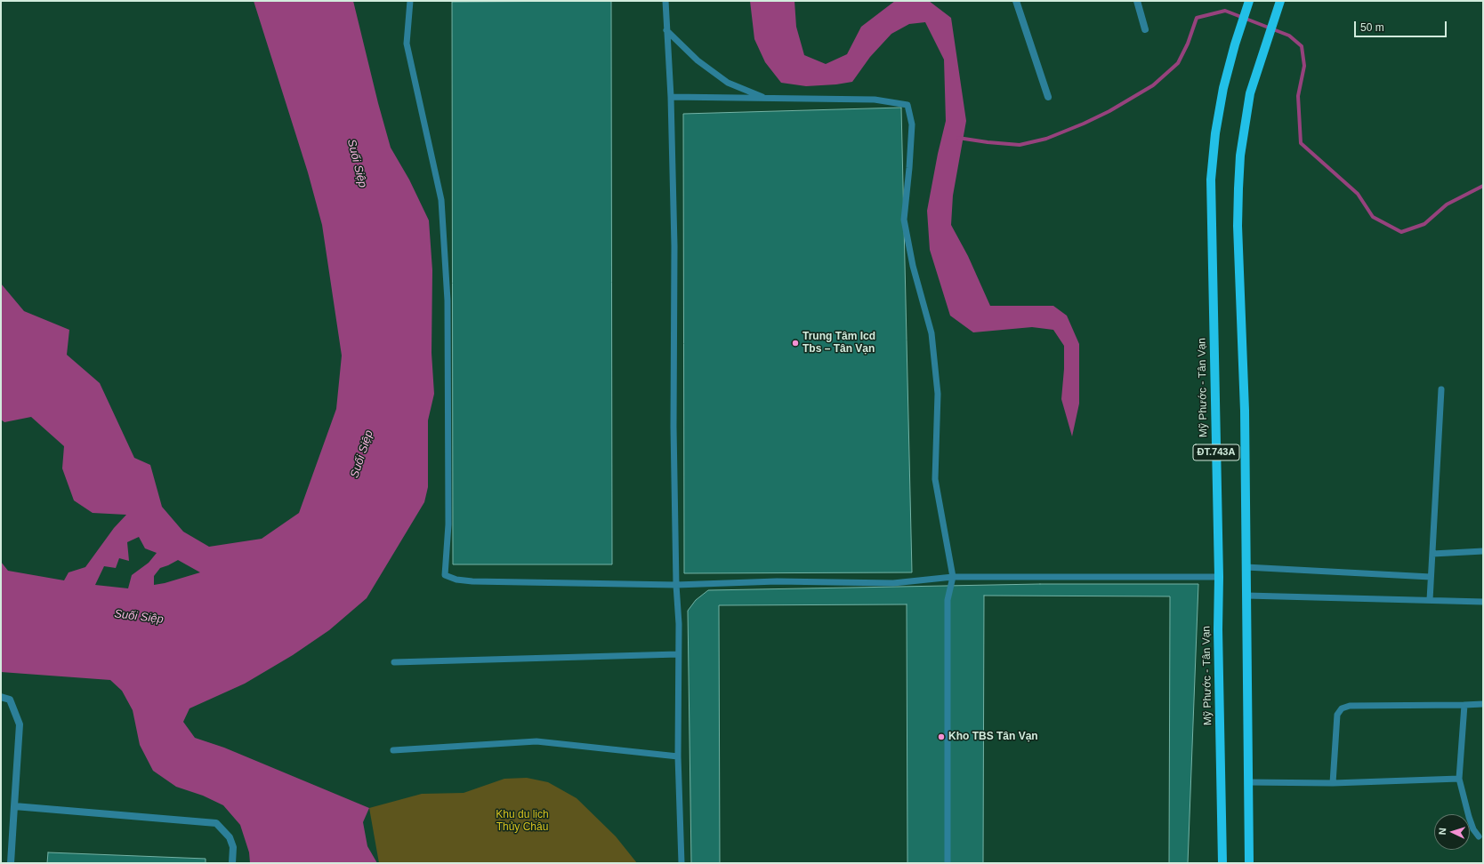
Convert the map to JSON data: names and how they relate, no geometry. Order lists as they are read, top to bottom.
{
  "streets": {
    "main road": ["Mỹ Phước - Tân Vạn", "ĐT.743A"]
  },
  "water": ["Suối Siệp"],
  "parks": ["Khu du lịch Thủy Châu"],
  "places": ["Trung Tâm Icd Tbs – Tân Vạn", "Kho TBS Tân Vạn"],
  "scale_bar": "50 m",
  "north": "left"
}
